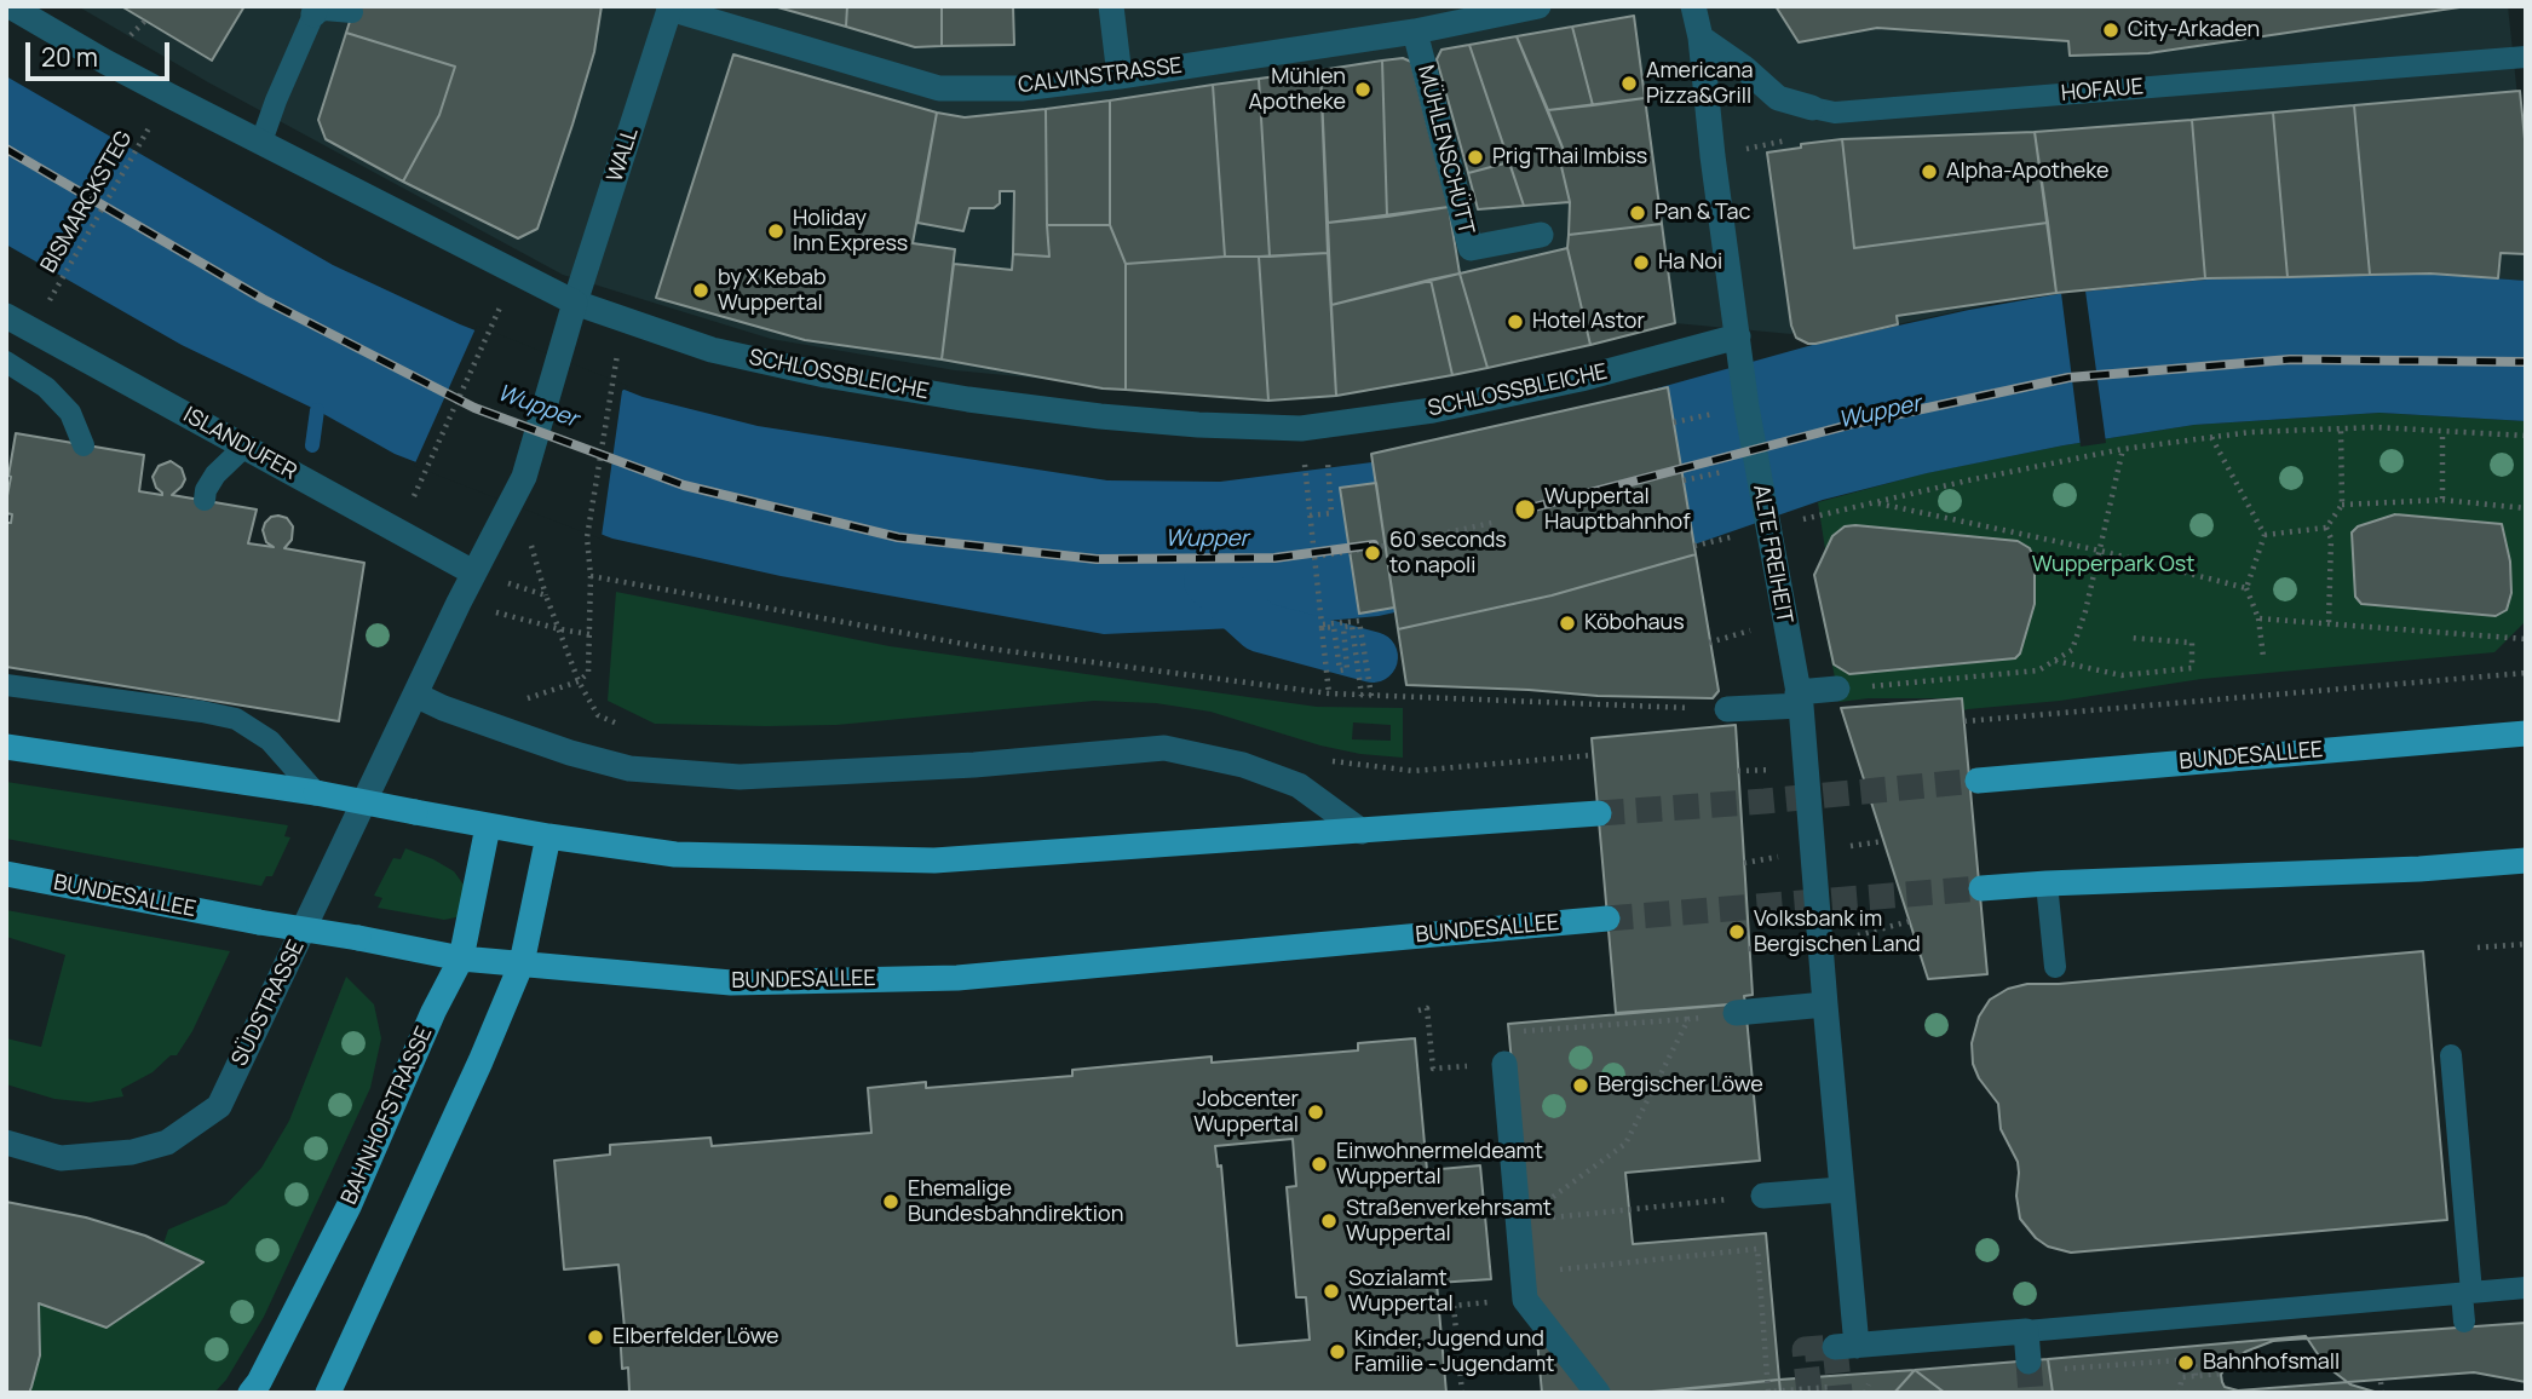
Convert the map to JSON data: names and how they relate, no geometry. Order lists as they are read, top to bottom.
{
  "streets": {
    "main road": ["BUNDESALLEE", "BAHNHOFSTRASSE"],
    "street": [
      "CALVINSTRASSE",
      "HOFAUE",
      "MÜHLENSCHÜTT",
      "WALL",
      "SCHLOSSBLEICHE",
      "ISLANDUFER",
      "ALTE FREIHEIT",
      "SÜDSTRASSE"
    ],
    "path": ["BISMARCKSTEG"]
  },
  "crossings": [
    ["CALVINSTRASSE", "MÜHLENSCHÜTT"],
    ["CALVINSTRASSE", "WALL"],
    ["HOFAUE", "ALTE FREIHEIT"],
    ["WALL", "SCHLOSSBLEICHE"],
    ["WALL", "ISLANDUFER"],
    ["SCHLOSSBLEICHE", "ALTE FREIHEIT"],
    ["BUNDESALLEE", "BAHNHOFSTRASSE"]
  ],
  "water": ["Wupper"],
  "parks": ["Wupperpark Ost"],
  "places": [
    "City-Arkaden",
    "Americana Pizza&Grill",
    "Mühlen Apotheke",
    "Prig Thai Imbiss",
    "Alpha-Apotheke",
    "Pan & Tac",
    "Holiday Inn Express",
    "Ha Noi",
    "by X Kebab Wuppertal",
    "Hotel Astor",
    "Wuppertal Hauptbahnhof",
    "60 seconds to napoli",
    "Köbohaus",
    "Volksbank im Bergischen Land",
    "Bergischer Löwe",
    "Jobcenter Wuppertal",
    "Einwohnermeldeamt Wuppertal",
    "Ehemalige Bundesbahndirektion",
    "Straßenverkehrsamt Wuppertal",
    "Sozialamt Wuppertal",
    "Elberfelder Löwe",
    "Kinder, Jugend und Familie - Jugendamt",
    "Bahnhofsmall"
  ],
  "scale_bar": "20 m"
}
